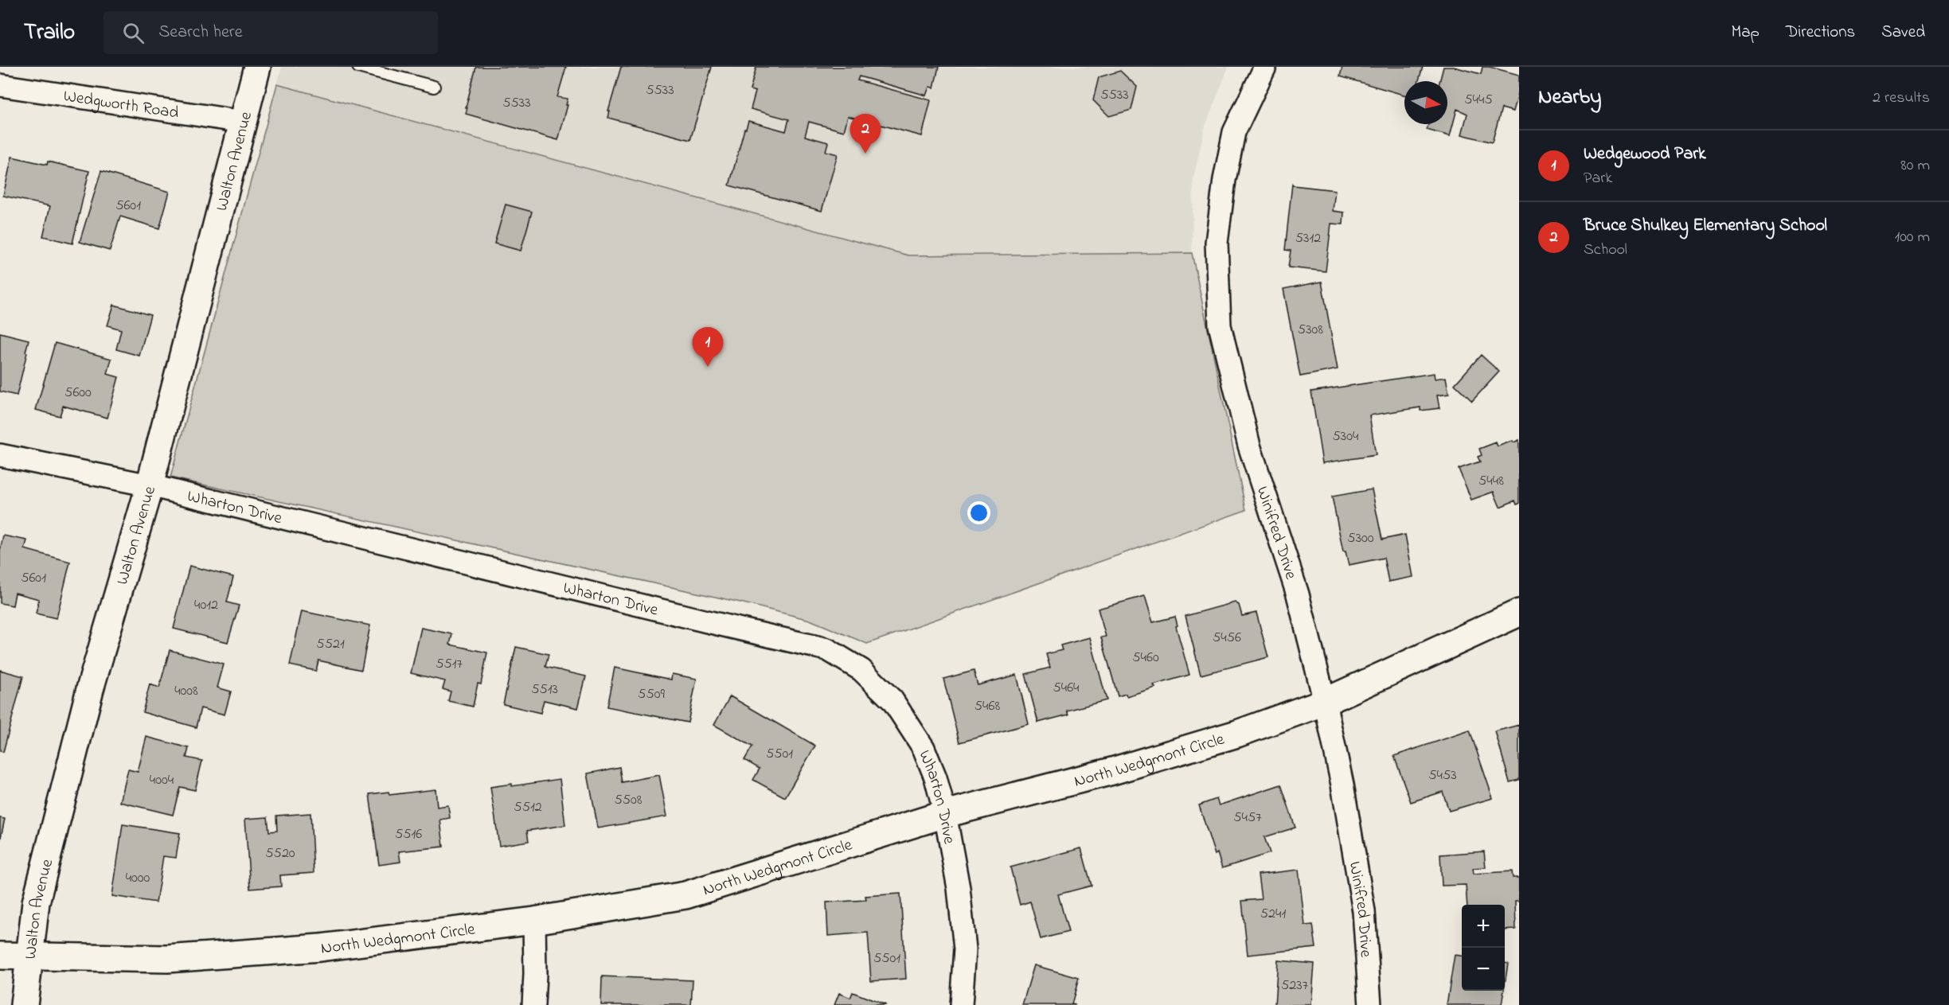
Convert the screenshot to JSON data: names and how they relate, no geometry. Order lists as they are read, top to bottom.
{
  "streets": {
    "street": [
      "Wedgworth Road",
      "Walton Avenue",
      "Wharton Drive",
      "Winifred Drive",
      "North Wedgmont Circle"
    ]
  },
  "crossings": [
    ["Wedgworth Road", "Walton Avenue"],
    ["Walton Avenue", "Wharton Drive"],
    ["Walton Avenue", "North Wedgmont Circle"],
    ["Wharton Drive", "North Wedgmont Circle"],
    ["Winifred Drive", "North Wedgmont Circle"]
  ],
  "house_numbers": [
    "5533",
    "5533",
    "5445",
    "5533",
    "5601",
    "5312",
    "5308",
    "5600",
    "5304",
    "5448",
    "5300",
    "5601",
    "4012",
    "5456",
    "5521",
    "5460",
    "5517",
    "5464",
    "5513",
    "4008",
    "5509",
    "5468",
    "5501",
    "5453",
    "4004",
    "5508",
    "5512",
    "5457",
    "5516",
    "5520",
    "4000",
    "5241",
    "5501",
    "5237"
  ],
  "north": "right",
  "page": {
    "header": "Trailo",
    "search": "Search here",
    "nav": ["Map", "Directions", "Saved"],
    "heading": ["Nearby", "2 results"],
    "pins": ["2", "1"],
    "list": [
      {
        "mark": "1",
        "name": "Wedgewood Park",
        "note": "Park",
        "value": "80 m"
      },
      {
        "mark": "2",
        "name": "Bruce Shulkey Elementary School",
        "note": "School",
        "value": "100 m"
      }
    ],
    "map_buttons": ["+", "−"]
  }
}
